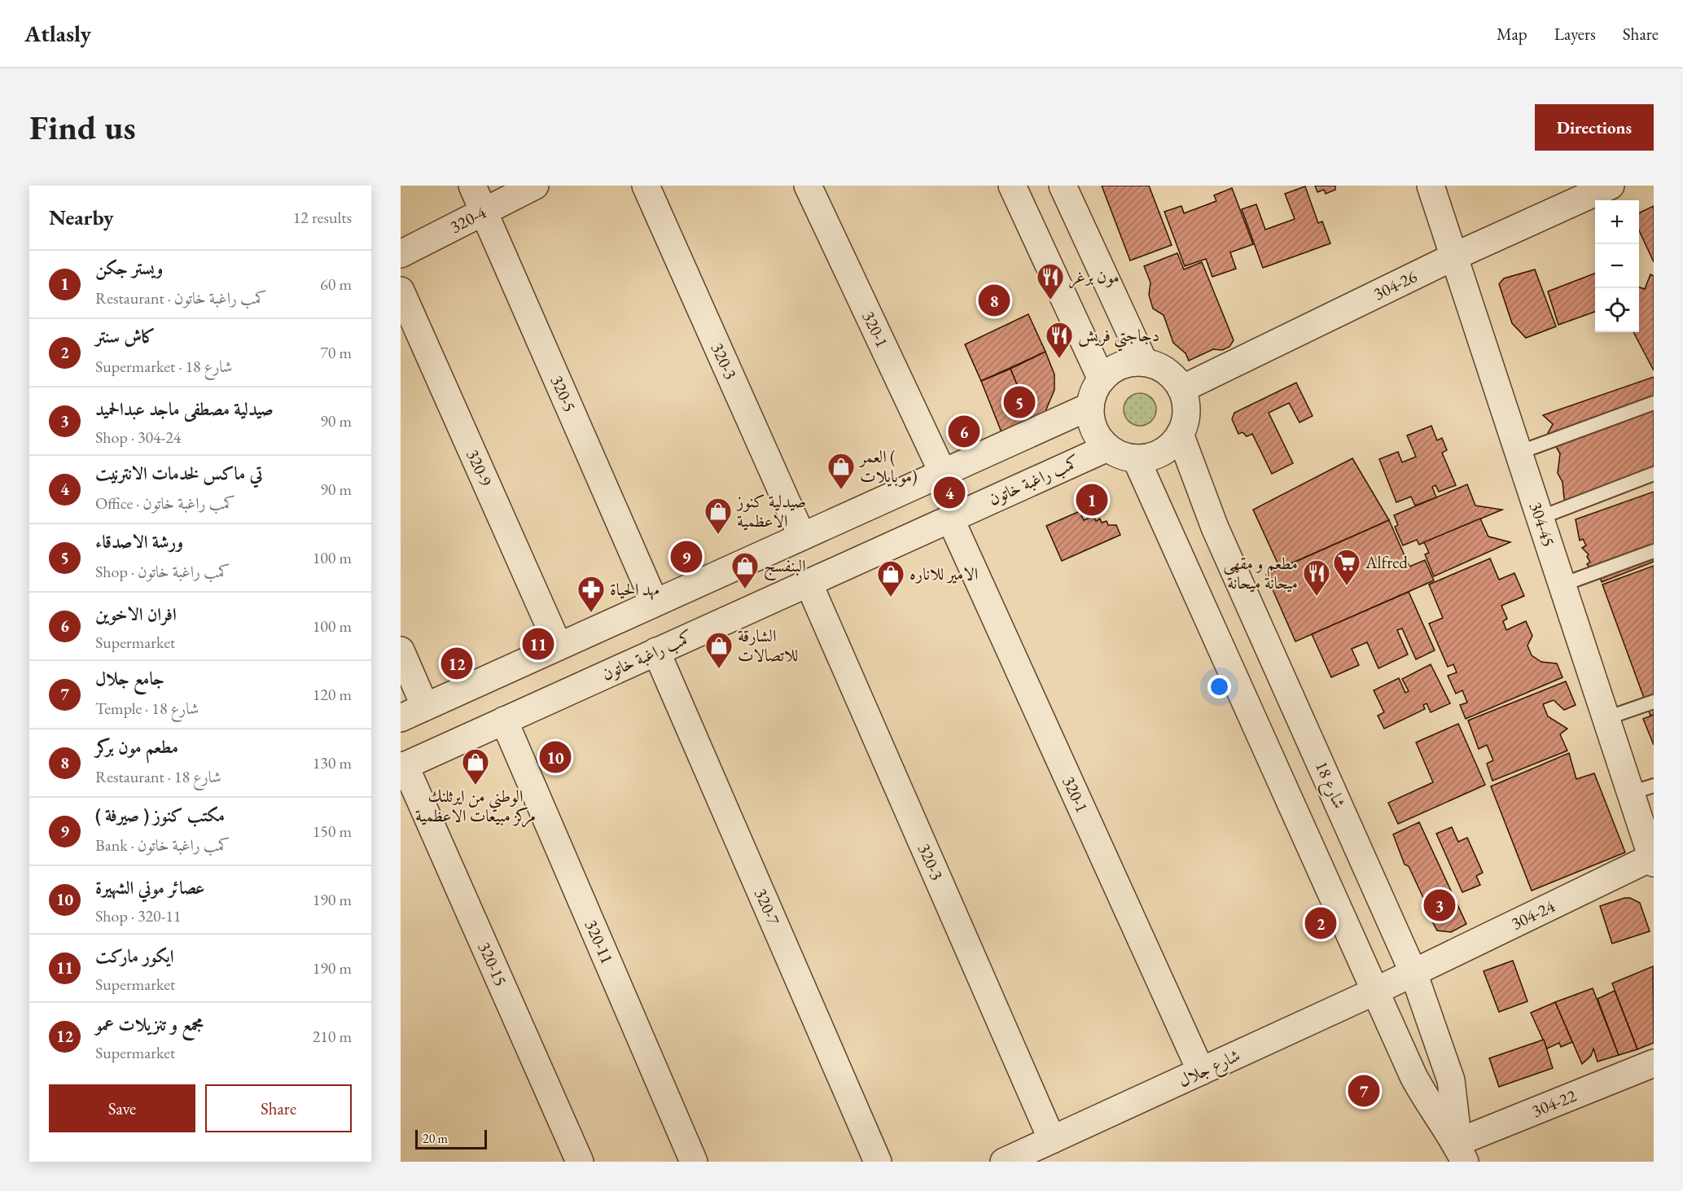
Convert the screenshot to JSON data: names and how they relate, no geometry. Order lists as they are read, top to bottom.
{
  "streets": {
    "street": [
      "320-4",
      "304-26",
      "320-1",
      "320-3",
      "320-5",
      "320-9",
      "كمب راغبة خاتون",
      "304-45",
      "شارع 18",
      "320-7",
      "304-24",
      "320-11",
      "320-15",
      "شارع جلال",
      "304-22"
    ]
  },
  "crossings": [
    ["320-4", "320-5"],
    ["304-26", "كمب راغبة خاتون"],
    ["304-26", "304-45"],
    ["304-26", "شارع 18"],
    ["320-1", "كمب راغبة خاتون"],
    ["320-1", "شارع جلال"],
    ["320-3", "كمب راغبة خاتون"],
    ["320-3", "شارع جلال"],
    ["كمب راغبة خاتون", "شارع 18"],
    ["كمب راغبة خاتون", "320-7"],
    ["كمب راغبة خاتون", "320-11"],
    ["كمب راغبة خاتون", "320-15"],
    ["304-45", "304-24"],
    ["شارع 18", "304-24"],
    ["شارع 18", "شارع جلال"],
    ["شارع 18", "304-22"],
    ["304-24", "شارع جلال"]
  ],
  "places": {
    "restaurant": ["مون برغر", "دجاجتي فريش", "مطعم و مقهى ميحانة ميحانة"],
    "shop": [
      "العمر ( موبايلات)",
      "صيدلية كنوز الاعظمية",
      "البنفسج",
      "الامير للاناره",
      "الشارقة للاتصالات",
      "الوطني من ايرثلنك مركز مبيعات الاعظمية"
    ],
    "supermarket": ["Alfred"],
    "pharmacy": ["مهد الحياة"]
  },
  "scale_bar": "20 m",
  "page": {
    "header": "Atlasly",
    "nav": ["Map", "Layers", "Share"],
    "buttons": [
      "Directions",
      ["Save", "Share"]
    ],
    "title": "Find us",
    "heading": ["Nearby", "12 results"],
    "map_buttons": ["+", "−"],
    "list": [
      {
        "mark": "1",
        "name": "ويستر جكن",
        "note": "Restaurant · كمب راغبة خاتون",
        "value": "60 m"
      },
      {
        "mark": "2",
        "name": "كاش سنتر",
        "note": "Supermarket · شارع 18",
        "value": "70 m"
      },
      {
        "mark": "3",
        "name": "صيدلية مصطفى ماجد عبدالحميد",
        "note": "Shop · 304-24",
        "value": "90 m"
      },
      {
        "mark": "4",
        "name": "تي ماكس لخدمات الانترنيت",
        "note": "Office · كمب راغبة خاتون",
        "value": "90 m"
      },
      {
        "mark": "5",
        "name": "ورشة الاصدقاء",
        "note": "Shop · كمب راغبة خاتون",
        "value": "100 m"
      },
      {
        "mark": "6",
        "name": "افران الاخوين",
        "note": "Supermarket",
        "value": "100 m"
      },
      {
        "mark": "7",
        "name": "جامع جلال",
        "note": "Temple · شارع 18",
        "value": "120 m"
      },
      {
        "mark": "8",
        "name": "مطعم مون بركر",
        "note": "Restaurant · شارع 18",
        "value": "130 m"
      },
      {
        "mark": "9",
        "name": "مكتب كنوز ( صيرفة )",
        "note": "Bank · كمب راغبة خاتون",
        "value": "150 m"
      },
      {
        "mark": "10",
        "name": "عصائر موني الشهيرة",
        "note": "Shop · 320-11",
        "value": "190 m"
      },
      {
        "mark": "11",
        "name": "ايكور ماركت",
        "note": "Supermarket",
        "value": "190 m"
      },
      {
        "mark": "12",
        "name": "مجمع و تنزيلات عمو",
        "note": "Supermarket",
        "value": "210 m"
      }
    ],
    "pins": [
      "8",
      "5",
      "6",
      "4",
      "1",
      "9",
      "11",
      "12",
      "10",
      "3",
      "2",
      "7"
    ],
    "scale": "20 m"
  }
}
